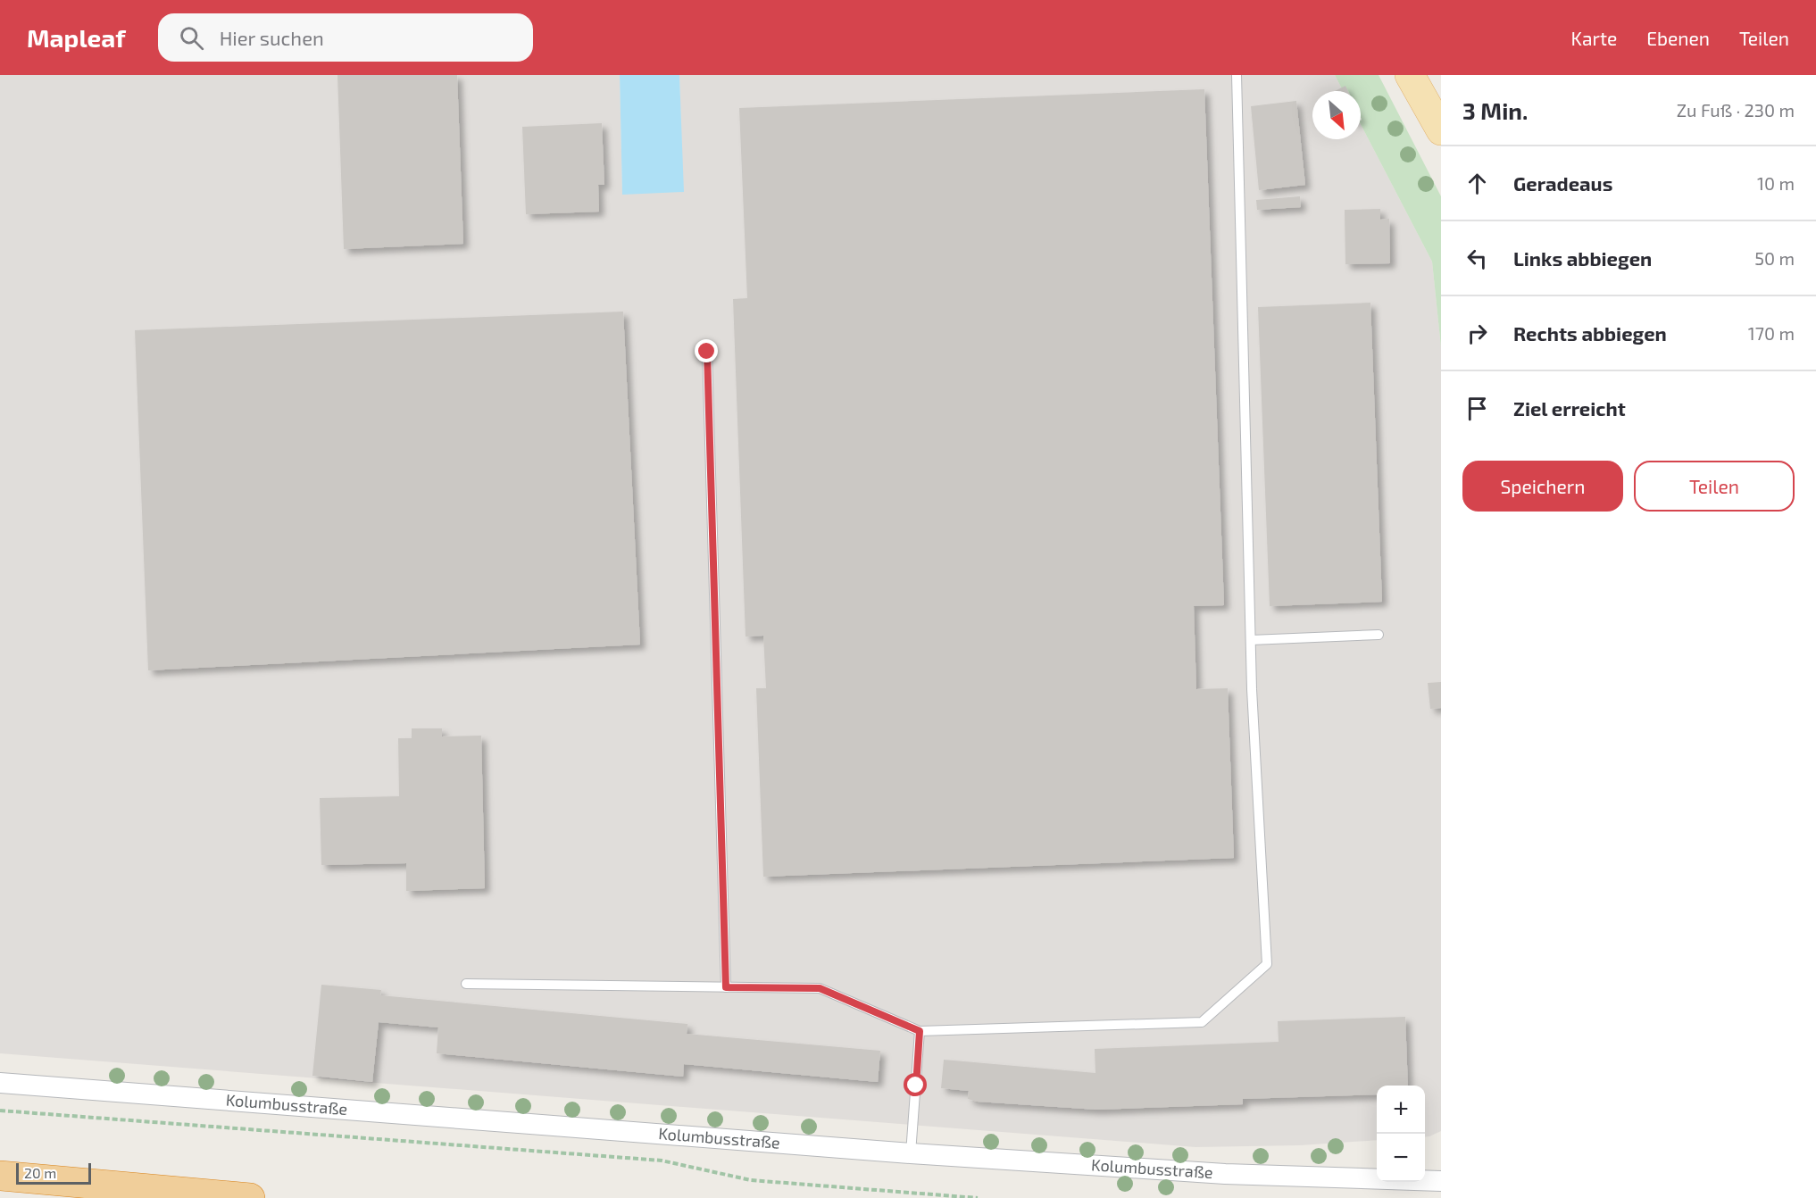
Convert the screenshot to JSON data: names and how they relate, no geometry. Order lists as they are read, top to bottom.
{
  "streets": {
    "street": ["Kolumbusstraße"]
  },
  "scale_bar": "20 m",
  "north": "bottom right",
  "page": {
    "header": "Mapleaf",
    "search": "Hier suchen",
    "nav": ["Karte", "Ebenen", "Teilen"],
    "heading": ["3 Min.", "Zu Fuß · 230 m"],
    "list": [
      ["Geradeaus", "10 m"],
      ["Links abbiegen", "50 m"],
      ["Rechts abbiegen", "170 m"],
      "Ziel erreicht"
    ],
    "buttons": ["Speichern", "Teilen"],
    "map_buttons": ["+", "−"],
    "scale": "20 m"
  }
}
